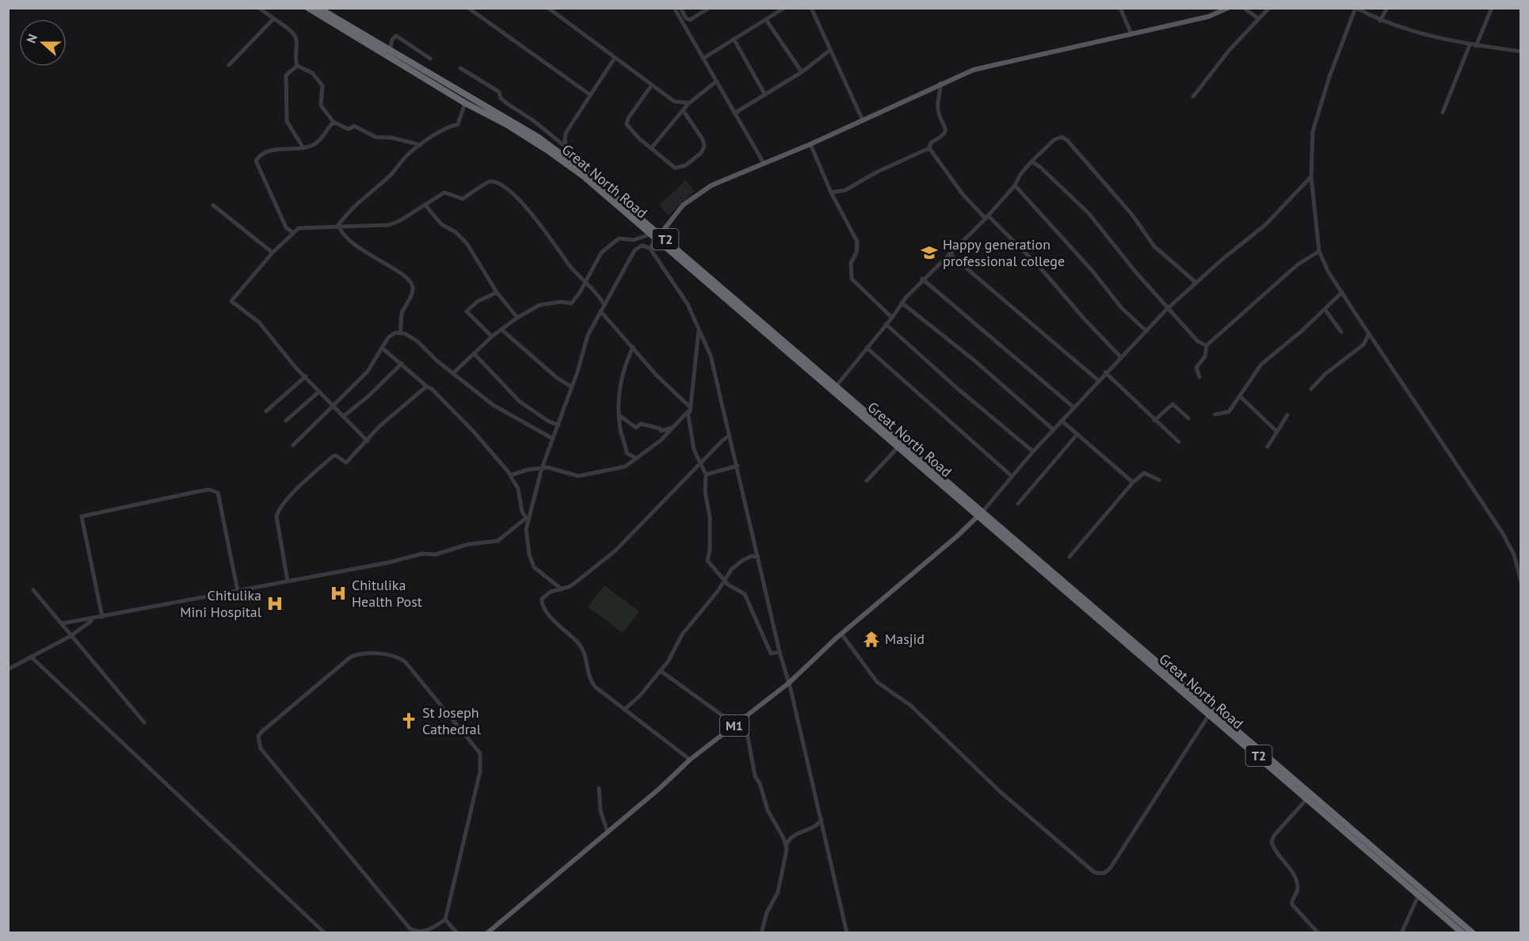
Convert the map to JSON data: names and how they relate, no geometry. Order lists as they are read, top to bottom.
{
  "streets": {
    "highway": ["Great North Road", "T2"],
    "main road": ["M1"]
  },
  "crossings": [
    ["Great North Road", "M1"]
  ],
  "places": {
    "school or university": ["Happy generation professional college"],
    "hospital": ["Chitulika Health Post", "Chitulika Mini Hospital"],
    "temple": ["Masjid"],
    "church": ["St Joseph Cathedral"]
  },
  "north": "left"
}
